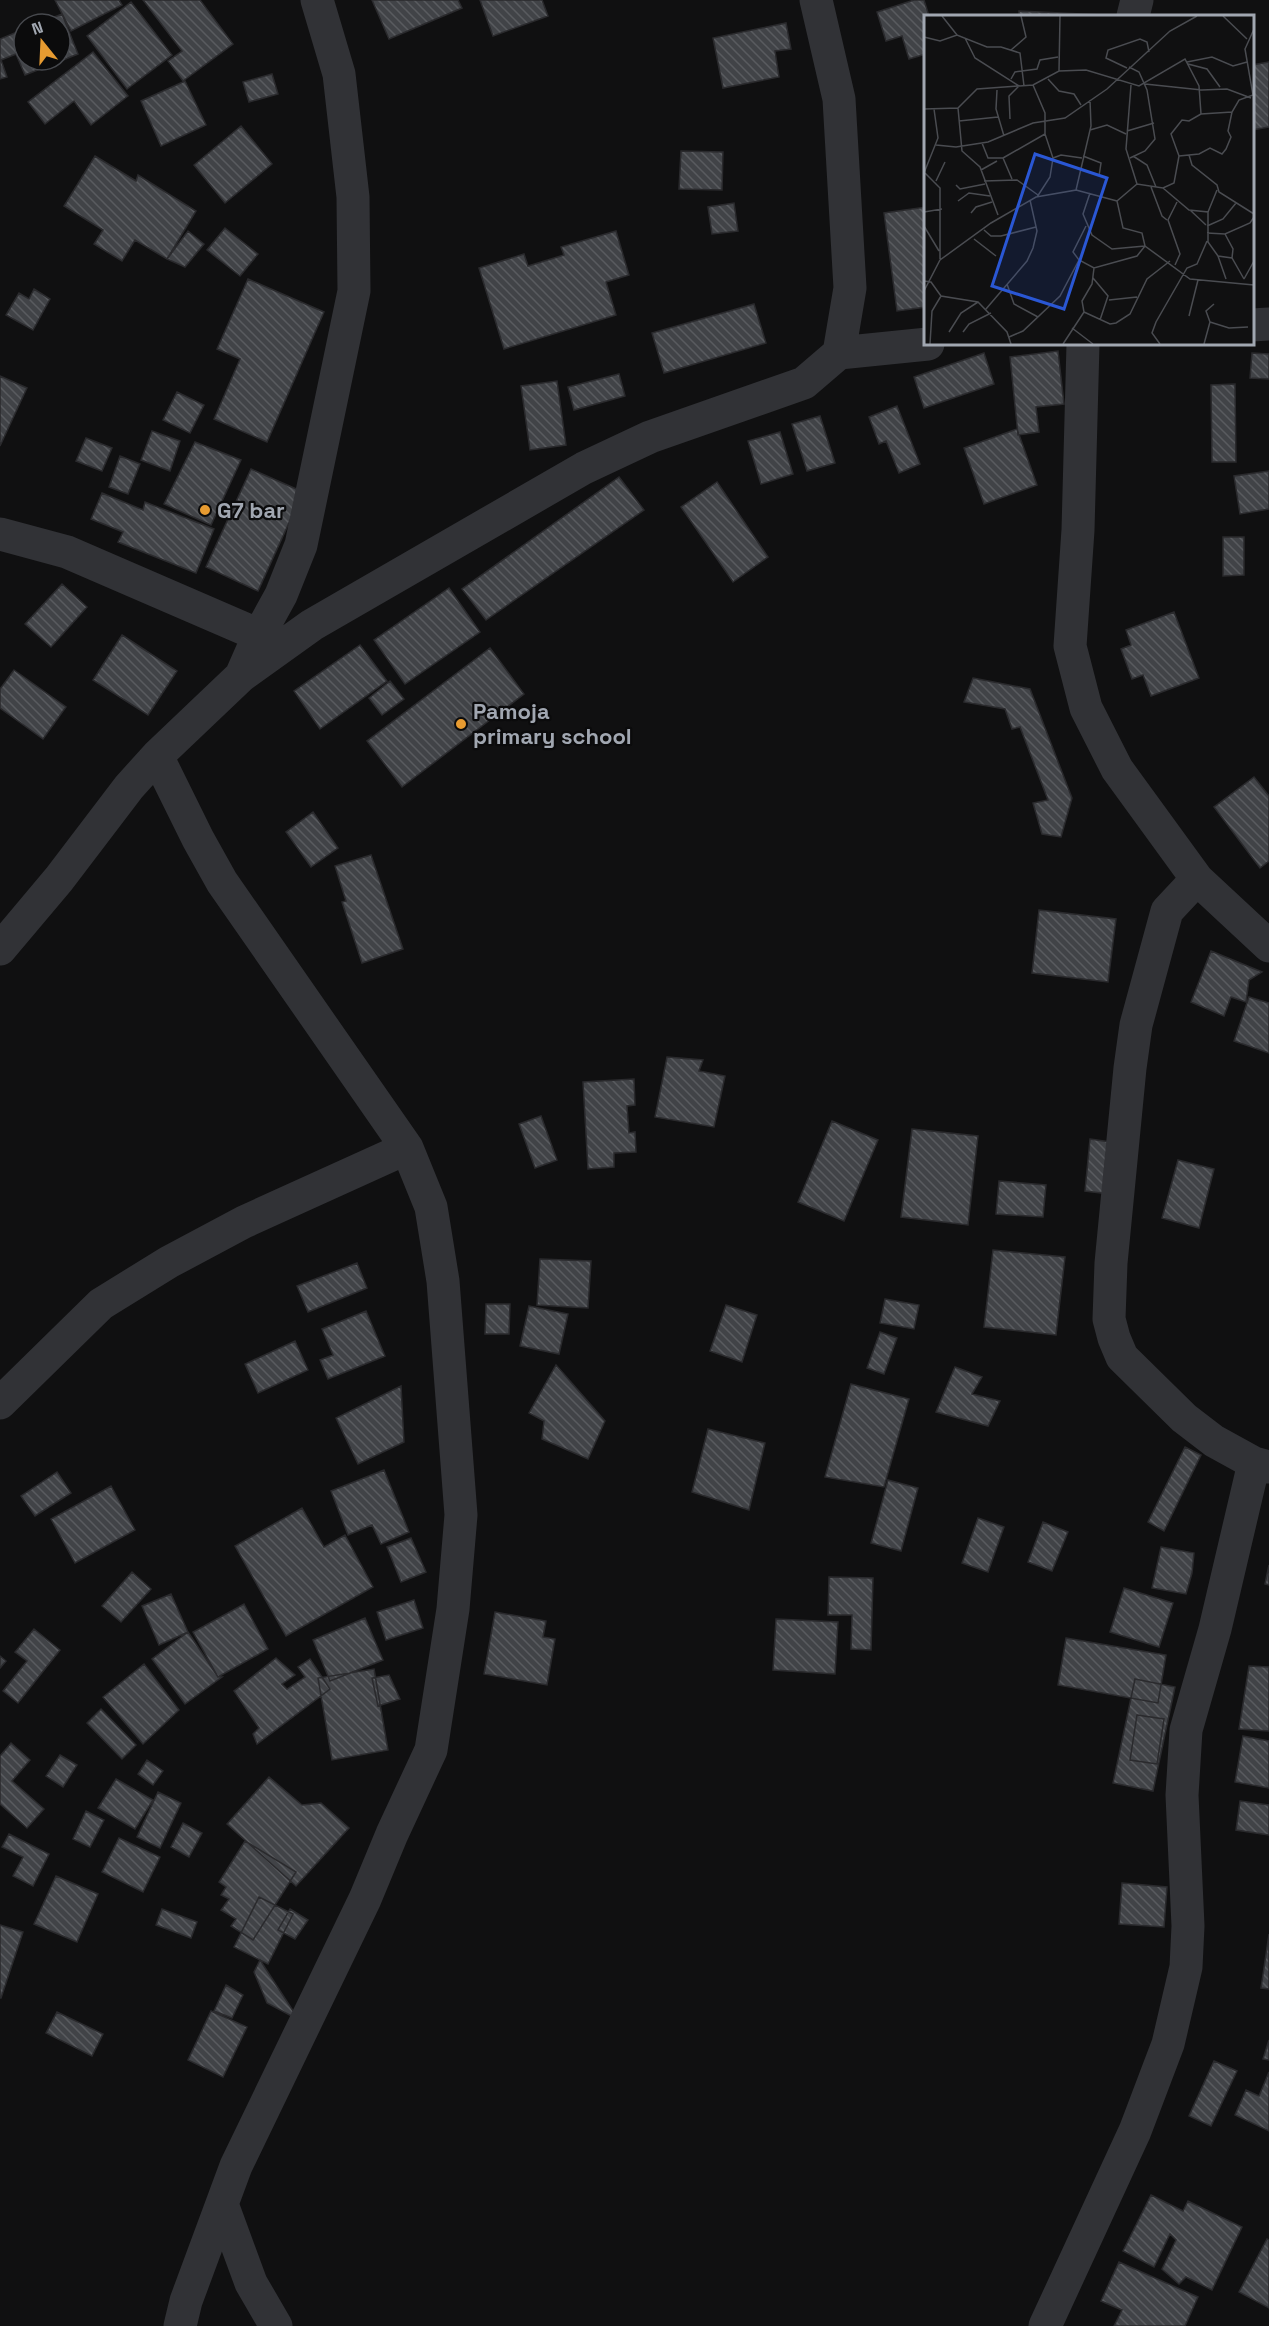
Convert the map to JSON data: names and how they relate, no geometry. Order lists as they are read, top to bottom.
{
  "places": ["G7 bar", "Pamoja primary school"],
  "north": "top"
}
